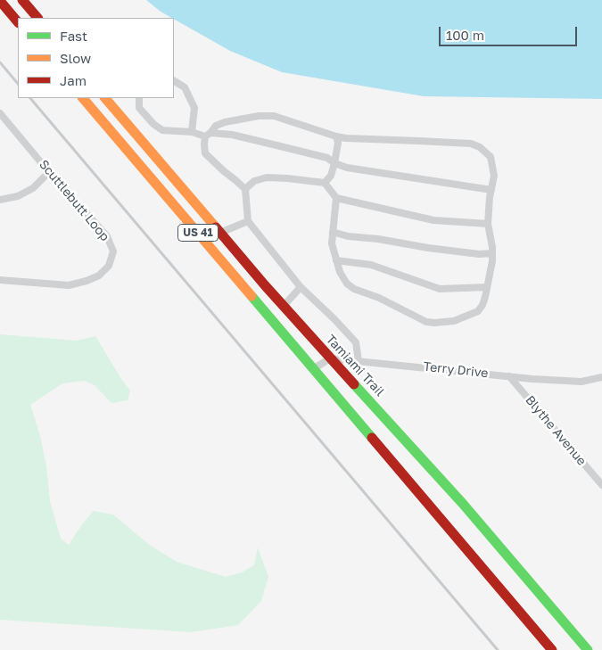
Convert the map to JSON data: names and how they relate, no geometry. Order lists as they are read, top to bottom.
{
  "streets": {
    "main road": ["US 41", "Tamiami Trail"],
    "street": ["Scuttlebutt Loop", "Terry Drive", "Blythe Avenue"]
  },
  "crossings": [
    ["Tamiami Trail", "Terry Drive"],
    ["Terry Drive", "Blythe Avenue"]
  ],
  "legend": ["Fast", "Slow", "Jam"],
  "scale_bar": "100 m"
}
